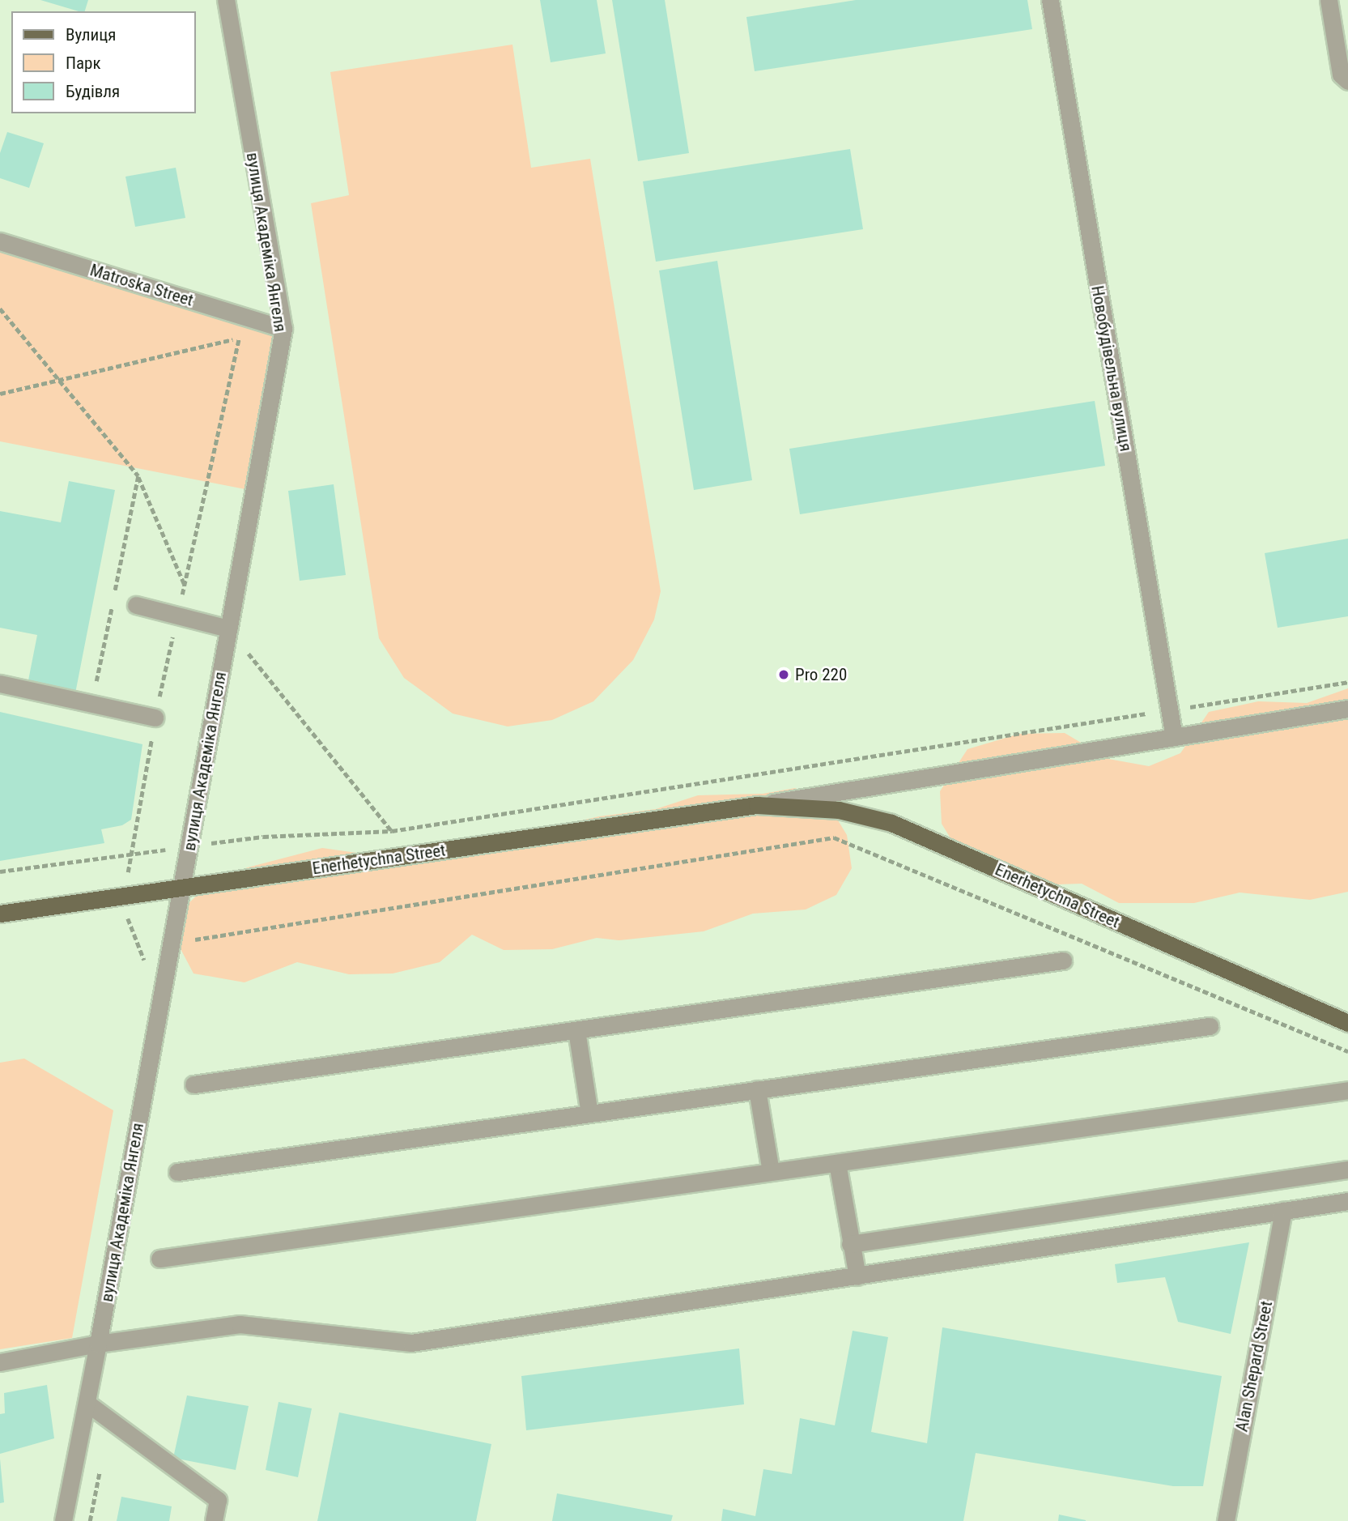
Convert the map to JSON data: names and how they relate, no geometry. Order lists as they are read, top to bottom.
{
  "streets": {
    "main road": ["Enerhetychna Street"],
    "street": [
      "вулиця Академіка Янгеля",
      "Matroska Street",
      "Новобудівельна вулиця",
      "Alan Shepard Street"
    ]
  },
  "crossings": [
    ["вулиця Академіка Янгеля", "Matroska Street"],
    ["вулиця Академіка Янгеля", "Enerhetychna Street"],
    ["Новобудівельна вулиця", "Enerhetychna Street"]
  ],
  "places": ["Pro 220"],
  "legend": ["Вулиця", "Парк", "Будівля"]
}
